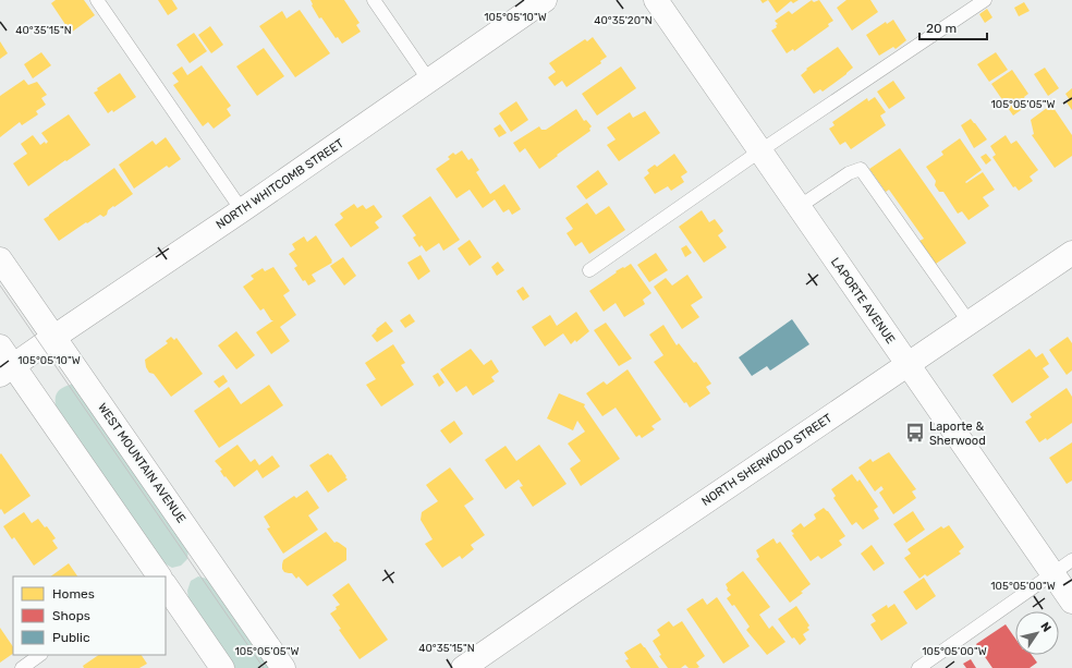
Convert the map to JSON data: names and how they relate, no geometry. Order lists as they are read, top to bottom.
{
  "streets": {
    "street": [
      "NORTH WHITCOMB STREET",
      "LAPORTE AVENUE",
      "NORTH SHERWOOD STREET",
      "WEST MOUNTAIN AVENUE"
    ]
  },
  "crossings": [
    ["NORTH WHITCOMB STREET", "WEST MOUNTAIN AVENUE"],
    ["LAPORTE AVENUE", "NORTH SHERWOOD STREET"]
  ],
  "places": {
    "bus stop": ["Laporte & Sherwood"]
  },
  "legend": ["Homes", "Shops", "Public"],
  "scale_bar": "20 m",
  "north": "top right",
  "coordinates": [
    "105°05'10\"W",
    "40°35'20\"N",
    "40°35'15\"N",
    "105°05'05\"W",
    "105°05'00\"W"
  ]
}
